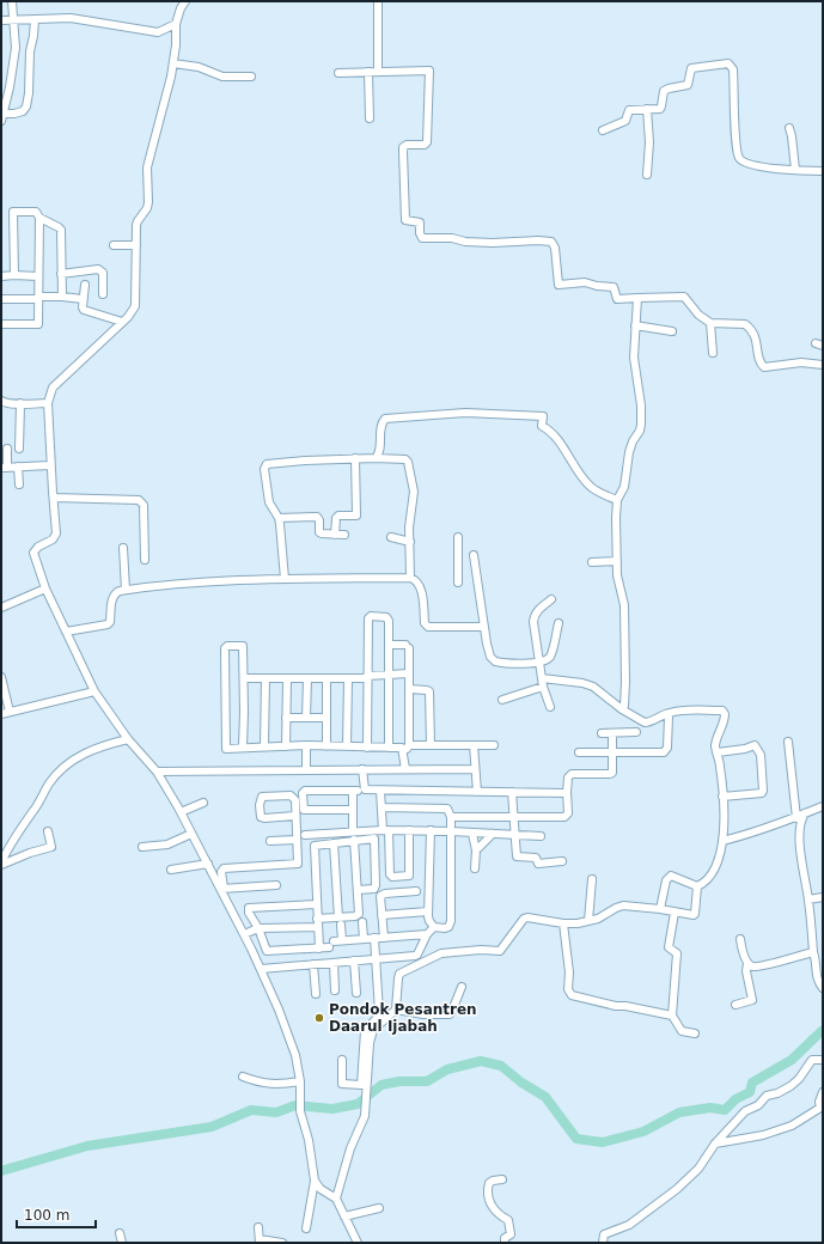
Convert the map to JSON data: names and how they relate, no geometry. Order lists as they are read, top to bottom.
{
  "places": ["Pondok Pesantren Daarul Ijabah"],
  "scale_bar": "100 m"
}
